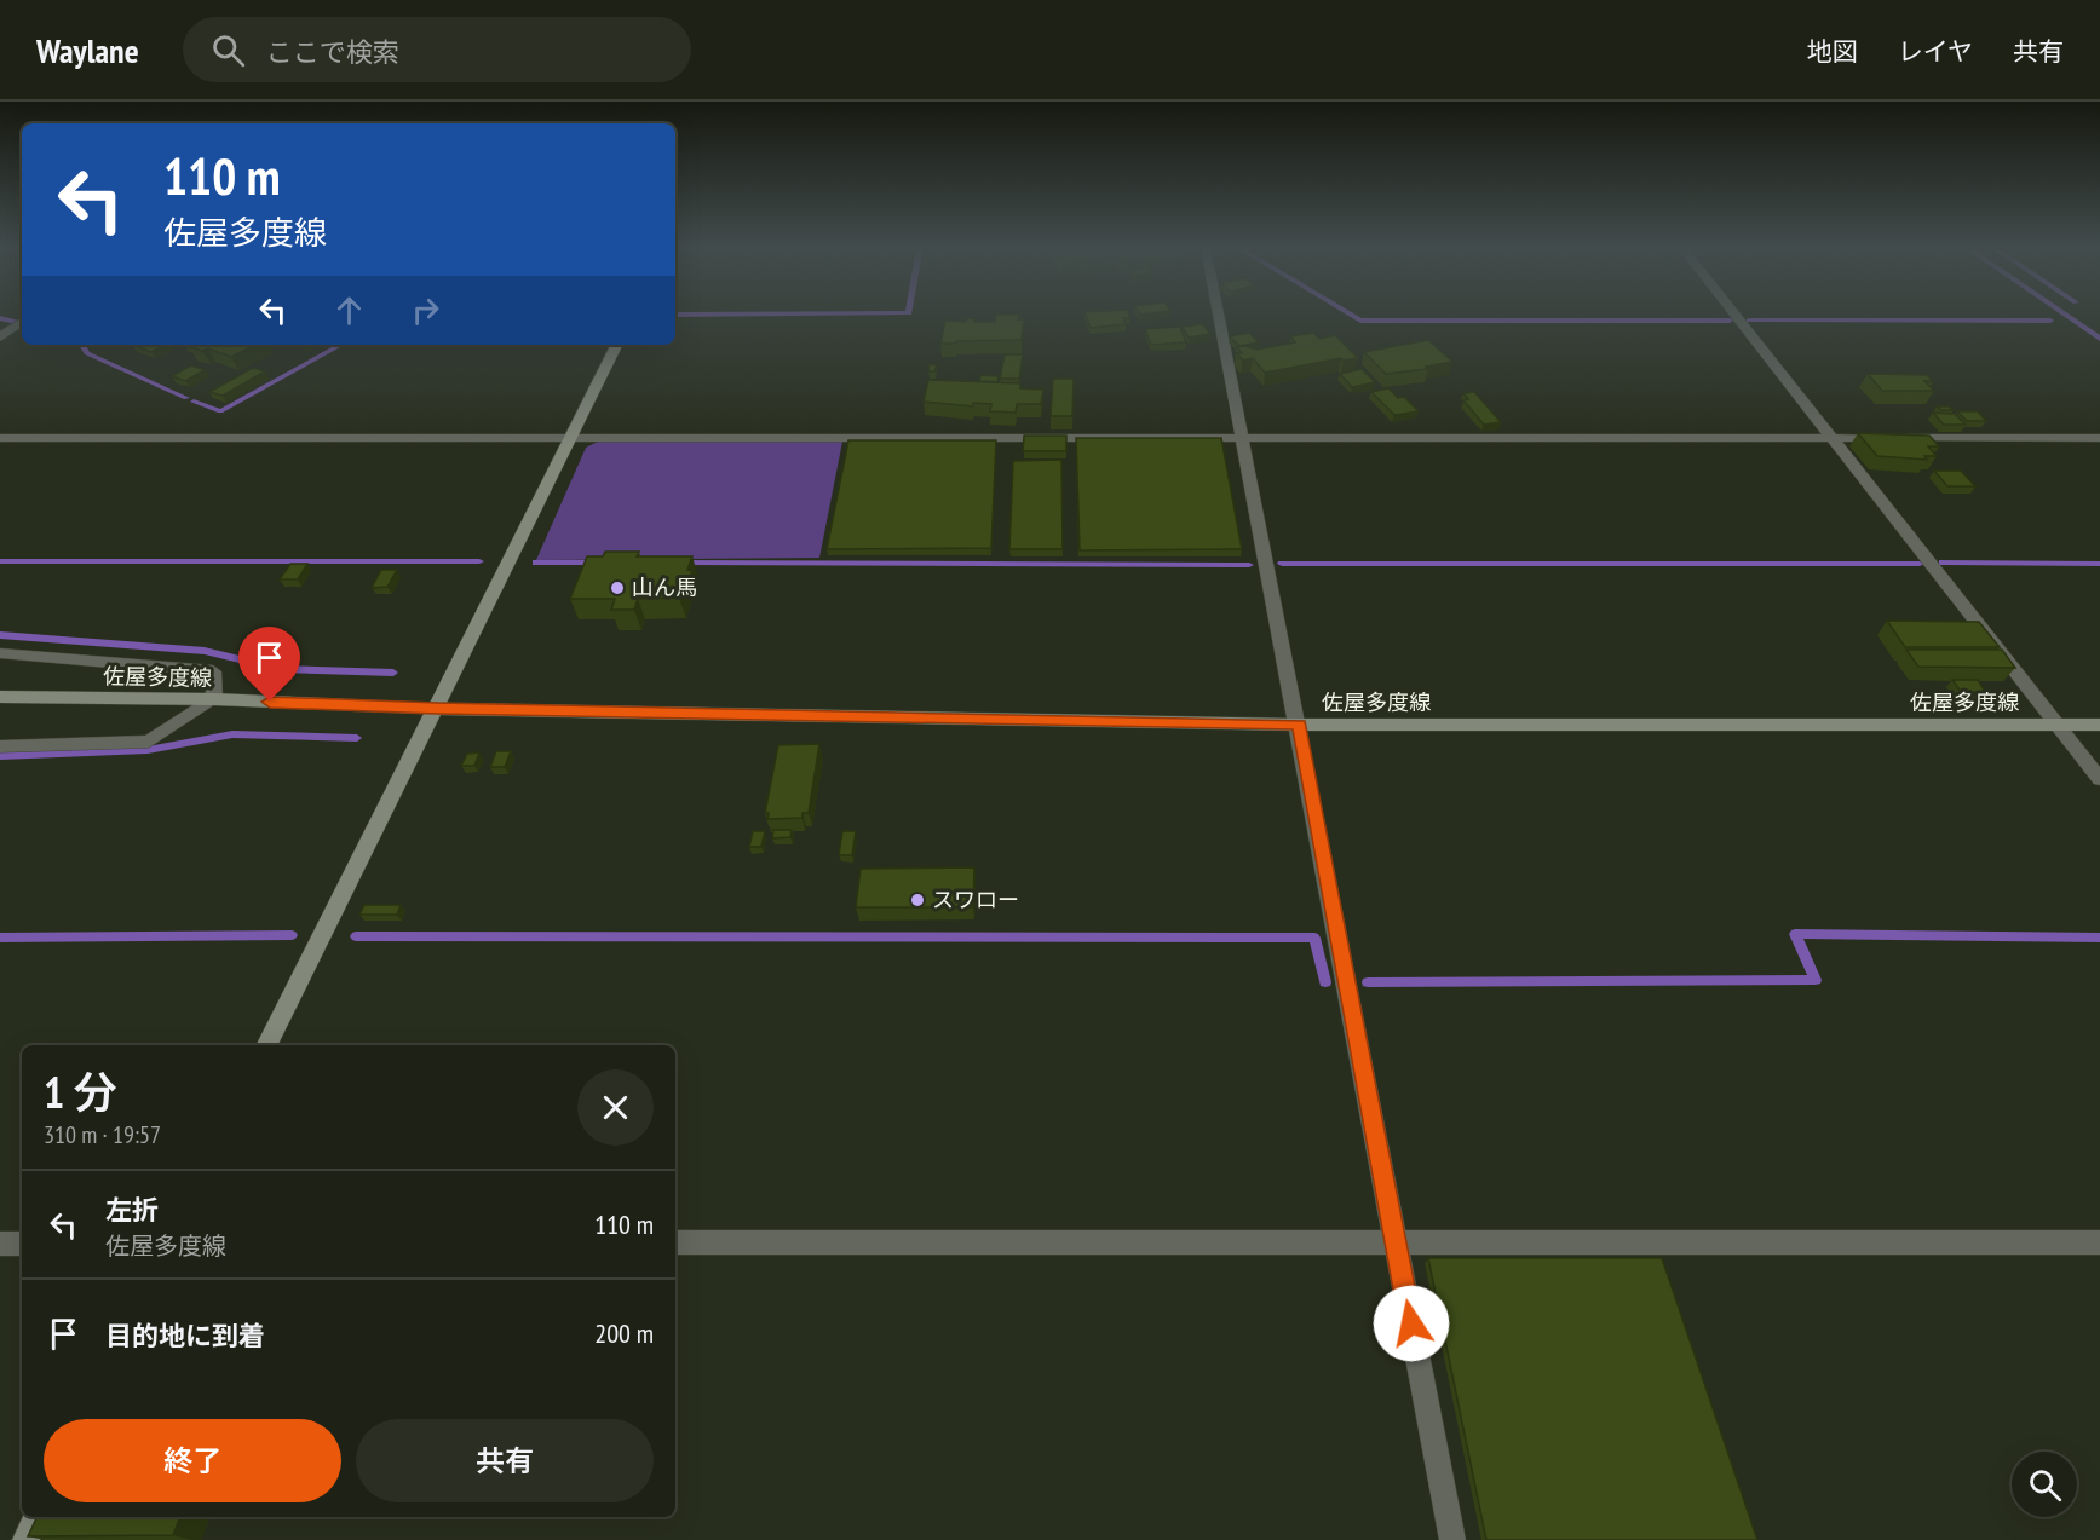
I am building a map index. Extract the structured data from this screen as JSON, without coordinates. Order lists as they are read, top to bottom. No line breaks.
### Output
{"streets":{"main road":["佐屋多度線"]},"places":["山ん馬","スワロー"],"page":{"header":"Waylane","search":"ここで検索","nav":["地図","レイヤ","共有"],"turn":["110 m","佐屋多度線"],"heading":["1 分","310 m · 19:57"],"list":[{"name":"左折","note":"佐屋多度線","value":"110 m"},{"name":"目的地に到着","value":"200 m"}],"buttons":["終了","共有"]}}
